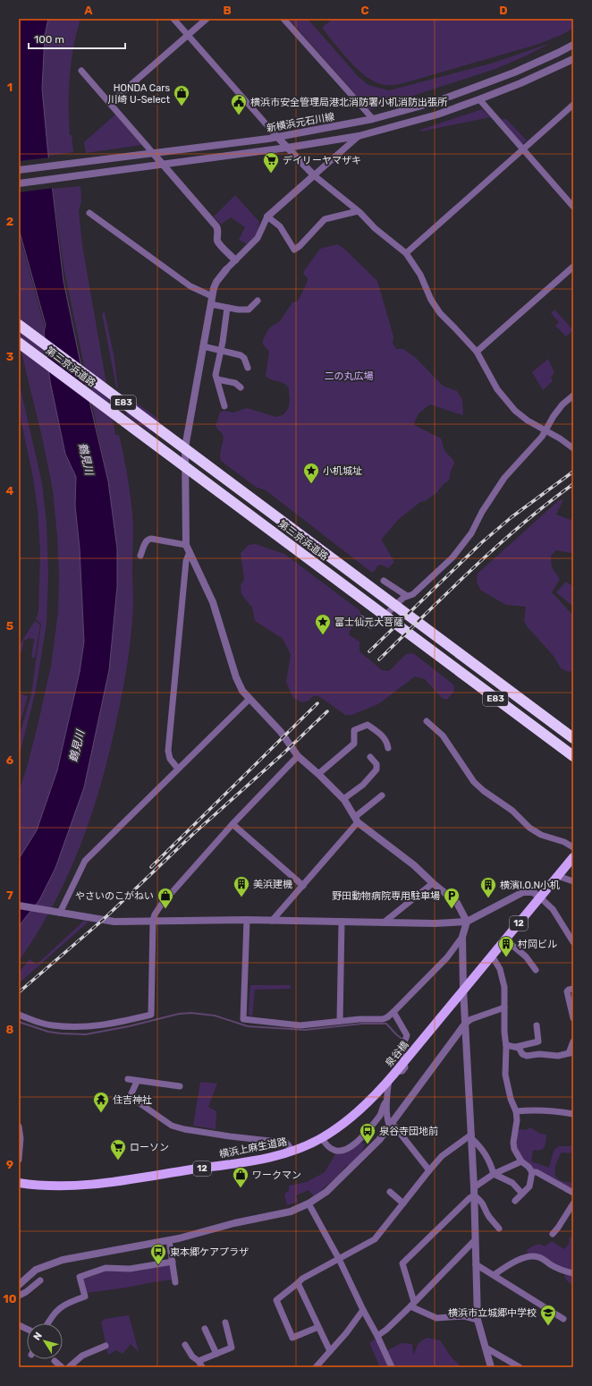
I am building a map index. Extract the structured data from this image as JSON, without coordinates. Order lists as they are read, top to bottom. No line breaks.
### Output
{"streets":{"highway":["第三京浜道路","E83"],"main road":["12","泉谷橋","横浜上麻生道路"],"street":["新横浜元石川線"]},"crossings":[["12","泉谷橋"],["泉谷橋","横浜上麻生道路"]],"water":["鶴見川"],"parks":["二の丸広場"],"places":{"shop":["HONDA Cars 川崎 U-Select","やさいのこがねい","ワークマン"],"public building":["横浜市安全管理局港北消防署小机消防出張所"],"supermarket":["デイリーヤマザキ","ローソン"],"place":["小机城址","富士仙元大菩薩"],"building":["美浜建機","横濱I.O.N小机","村岡ビル"],"parking":["野田動物病院専用駐車場"],"temple":["住吉神社"],"bus stop":["泉谷寺団地前","東本郷ケアプラザ"],"school or university":["横浜市立城郷中学校"]},"scale_bar":"100 m","north":"top left","grid":{"columns":["A","B","C","D"],"rows":["1","2","3","4","5","6","7","8","9","10"]}}
